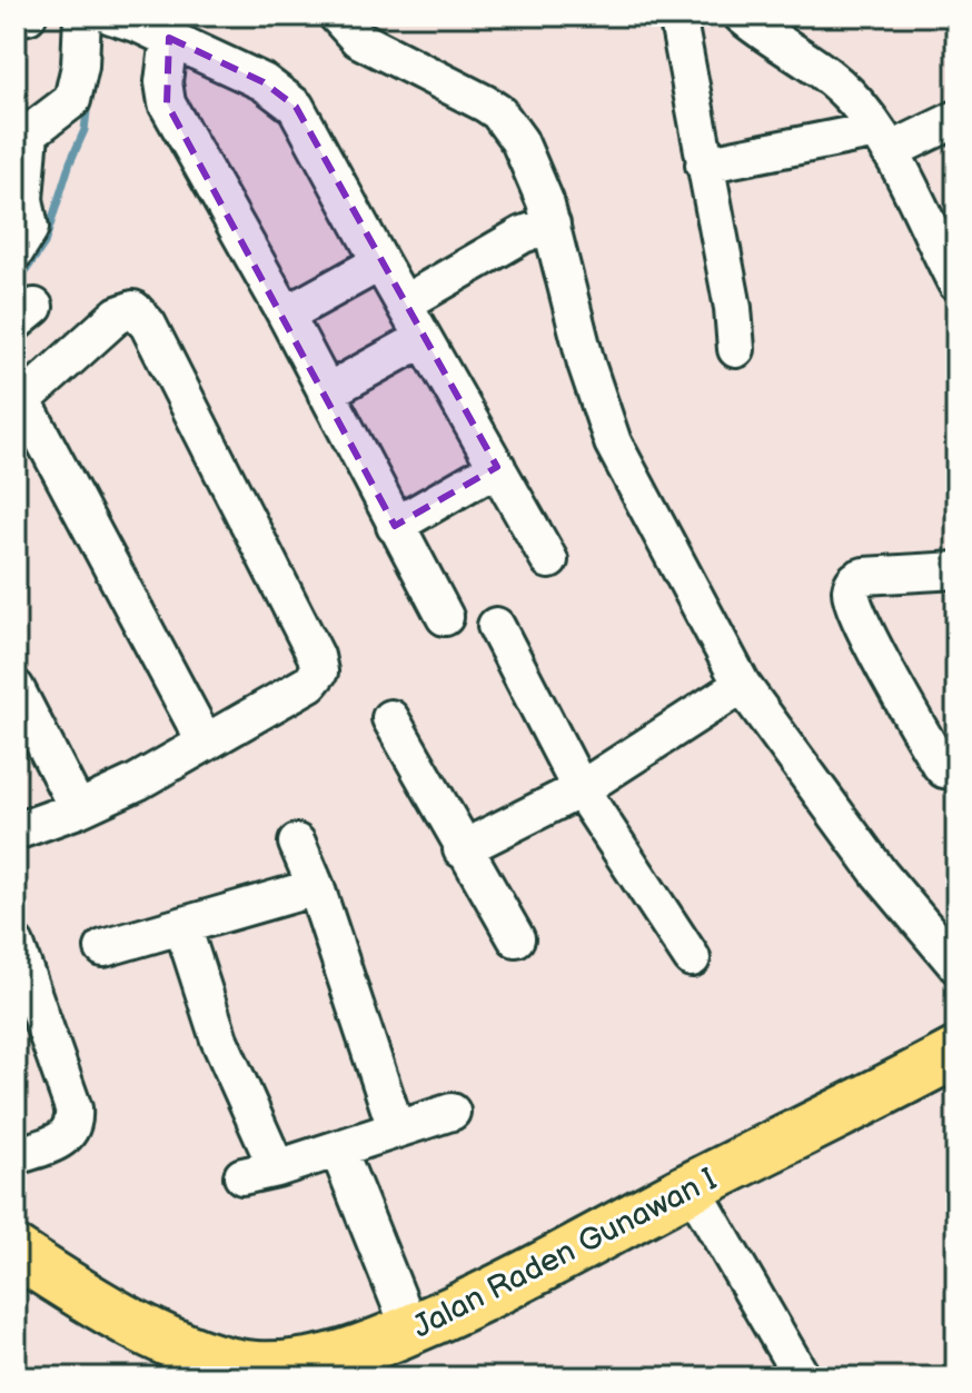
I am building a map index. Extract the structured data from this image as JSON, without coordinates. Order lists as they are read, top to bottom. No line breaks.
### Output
{"streets":{"highway":["Jalan Raden Gunawan I"]}}
